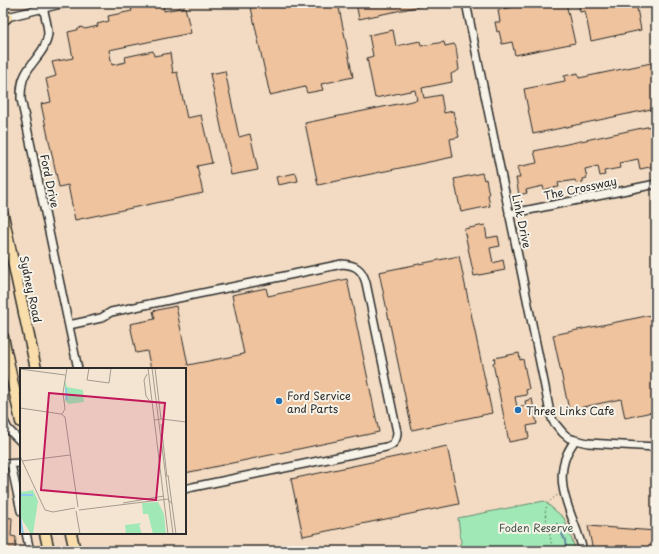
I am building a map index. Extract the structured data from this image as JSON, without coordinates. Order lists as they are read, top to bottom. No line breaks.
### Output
{"streets":{"highway":["Sydney Road"],"street":["Ford Drive","The Crossway","Link Drive"]},"crossings":[["The Crossway","Link Drive"]],"parks":["Foden Reserve"],"places":["Ford Service and Parts","Three Links Cafe"]}
